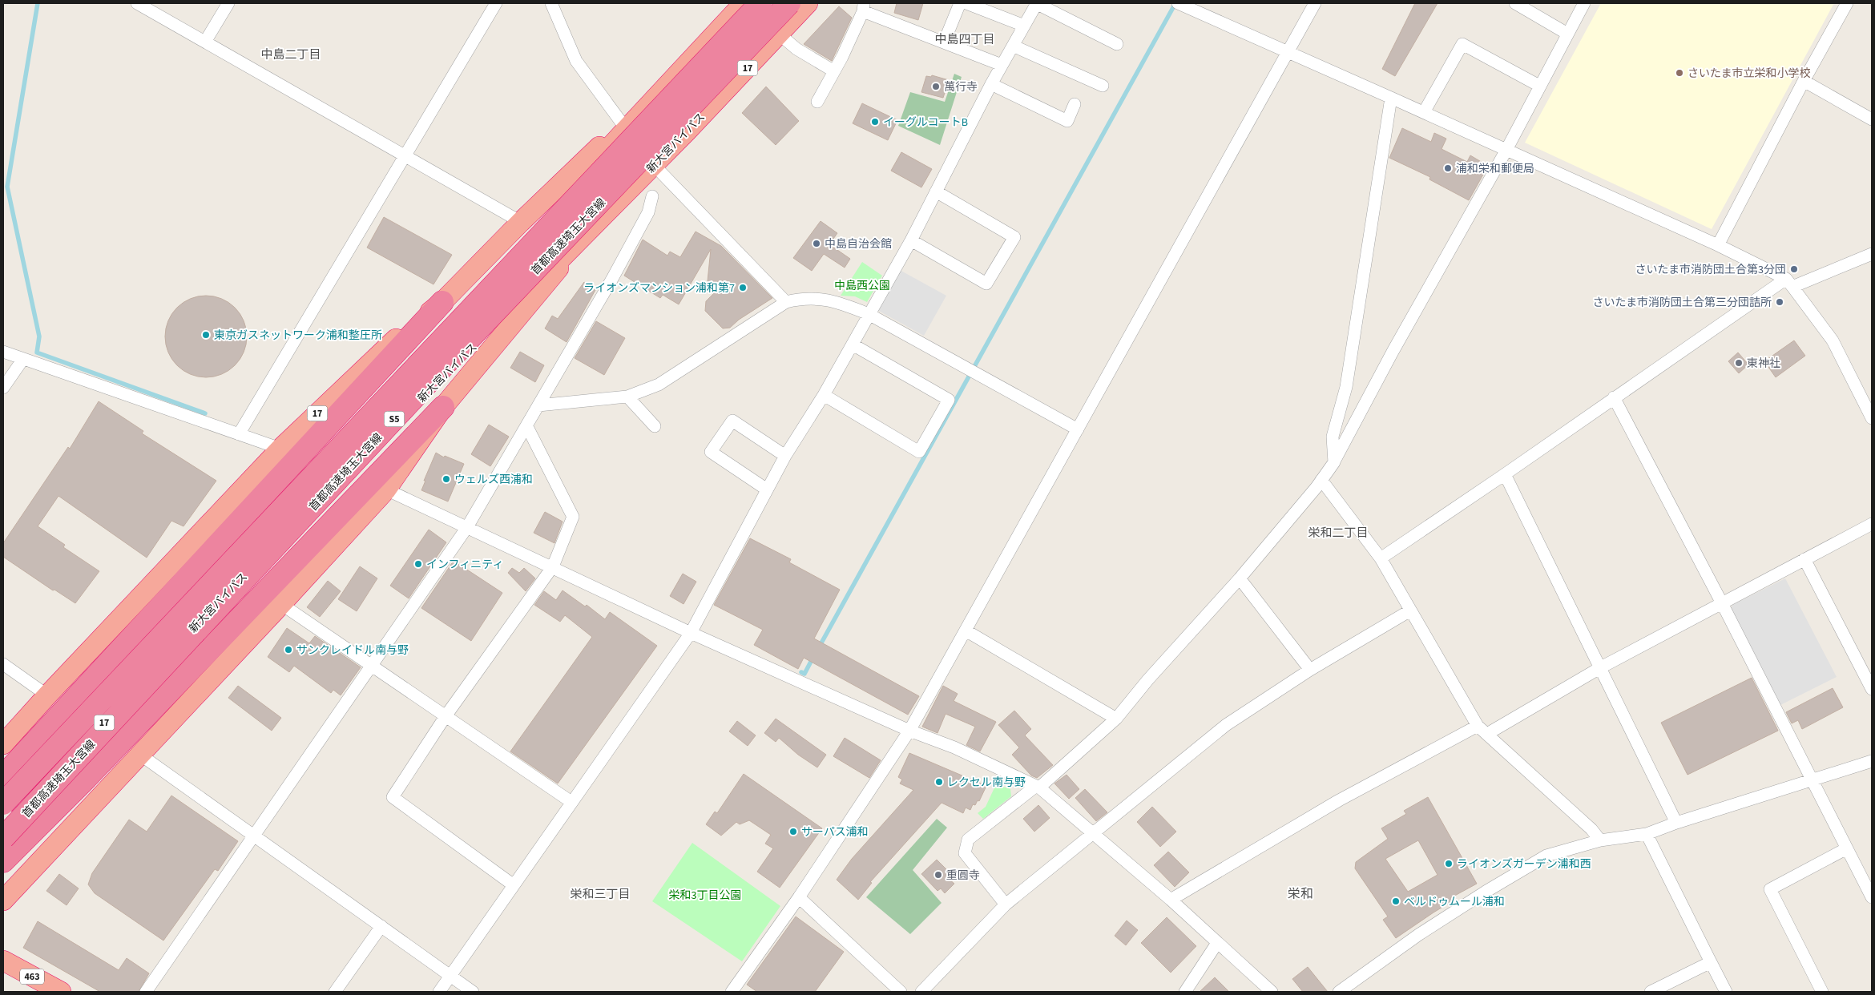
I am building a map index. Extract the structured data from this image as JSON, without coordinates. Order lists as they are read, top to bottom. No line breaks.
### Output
{"streets":{"highway":["17","新大宮バイパス","首都高速埼玉大宮線","S5","463"]},"crossings":[["17","新大宮バイパス"]],"districts":["中島四丁目","中島二丁目","栄和二丁目","栄和","栄和三丁目"],"parks":["中島西公園","栄和3丁目公園"],"places":["さいたま市立栄和小学校","萬行寺","イーグルコートB","浦和栄和郵便局","中島自治会館","さいたま市消防団土合第3分団","ライオンズマンション浦和第7","さいたま市消防団土合第三分団詰所","東京ガスネットワーク浦和整圧所","東神社","ウェルズ西浦和","インフィニティ","サンクレイドル南与野","レクセル南与野","サーパス浦和","ライオンズガーデン浦和西","重圓寺","ベルドゥムール浦和"]}
